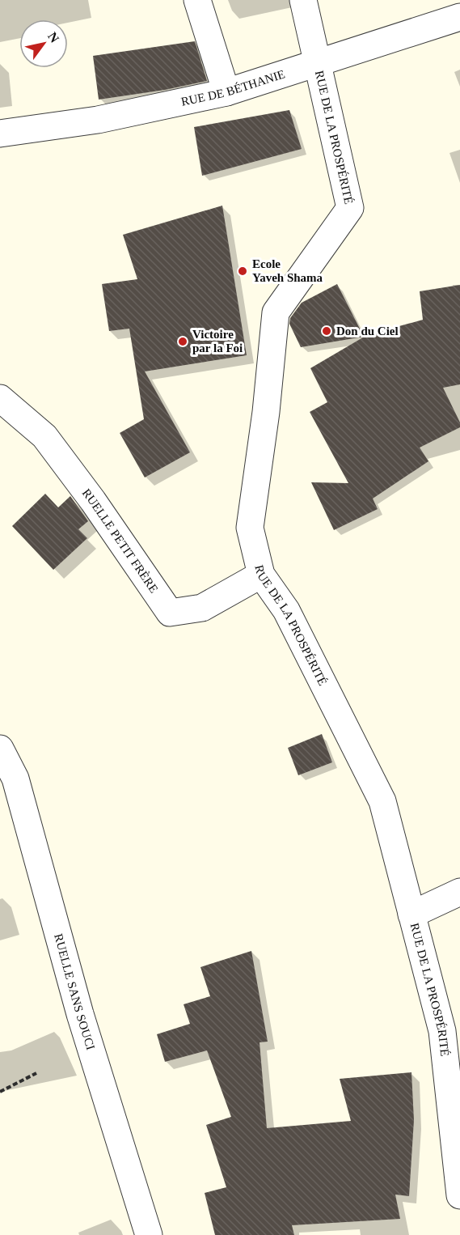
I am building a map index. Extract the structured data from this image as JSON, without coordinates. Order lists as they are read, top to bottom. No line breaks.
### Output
{"streets":{"street":["RUE DE BÉTHANIE","RUE DE LA PROSPÉRITÉ","RUELLE PETIT FRÈRE","RUELLE SANS SOUCI"]},"crossings":[["RUE DE BÉTHANIE","RUE DE LA PROSPÉRITÉ"],["RUE DE LA PROSPÉRITÉ","RUELLE PETIT FRÈRE"]],"places":["Ecole Yaveh Shama","Don du Ciel","Victoire par la Foi"],"north":"top right"}
